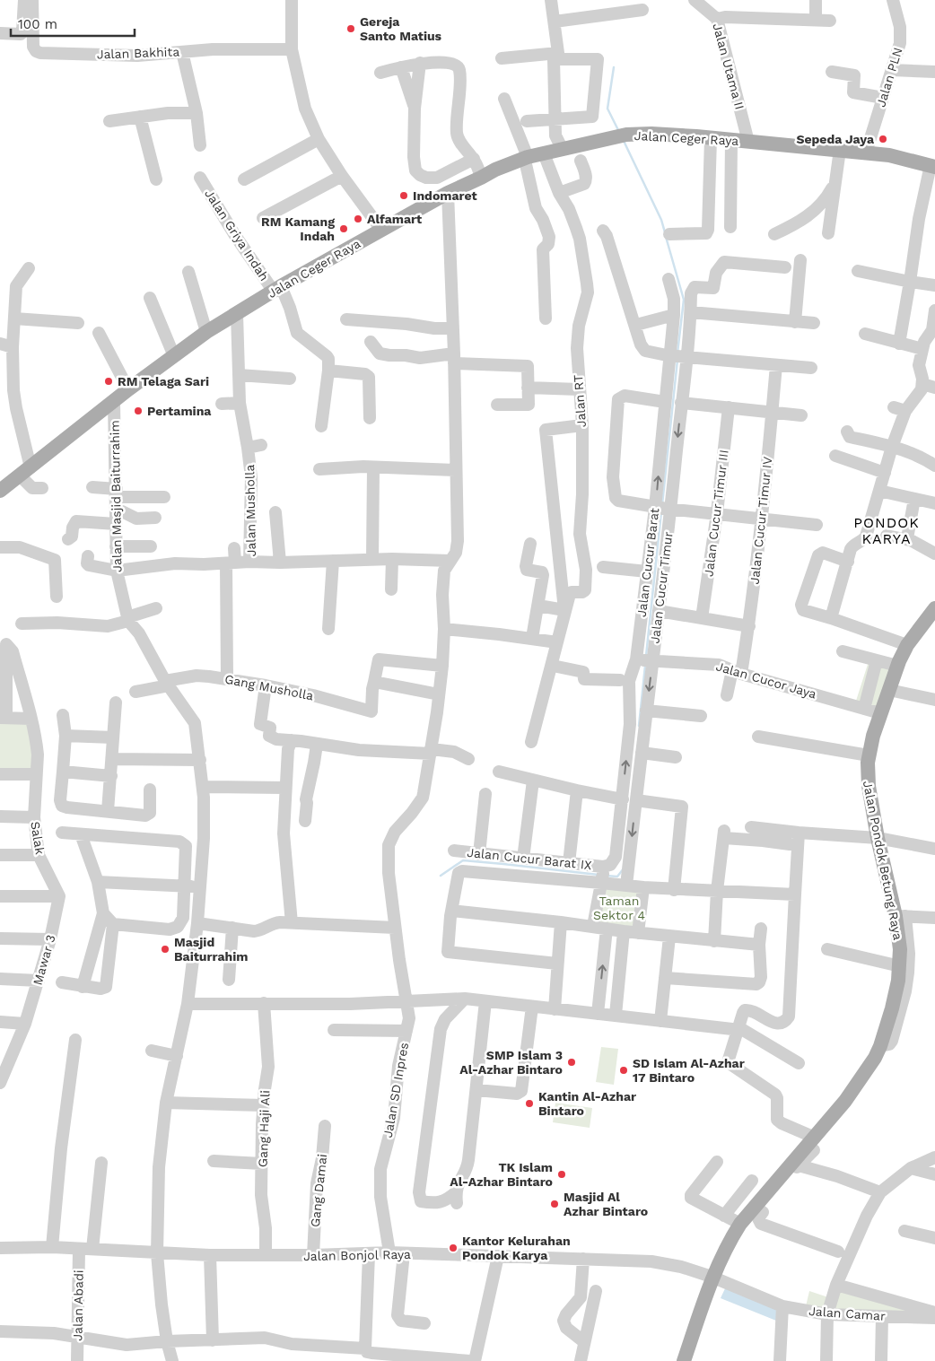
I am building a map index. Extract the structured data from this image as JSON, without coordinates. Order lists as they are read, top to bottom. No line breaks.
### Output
{"streets":{"main road":["Jalan Ceger Raya","Jalan Pondok Betung Raya"],"street":["Jalan Bakhita","Jalan Utama II","Jalan PLN","Jalan Griya Indah","Jalan RT","Jalan Masjid Baiturrahim","Jalan Musholla","Jalan Cucur Timur III","Jalan Cucur Timur IV","Jalan Cucur Barat","Jalan Cucur Timur","Jalan Cucor Jaya","Gang Musholla","Salak","Jalan Cucur Barat IX","Mawar 3","Jalan SD Inpres","Gang Haji Ali","Gang Damai","Jalan Bonjol Raya","Jalan Abadi","Jalan Camar"]},"crossings":[["Jalan Utama II","Jalan Ceger Raya"],["Jalan PLN","Jalan Ceger Raya"],["Jalan Ceger Raya","Jalan Griya Indah"],["Jalan Ceger Raya","Jalan RT"],["Jalan Ceger Raya","Jalan Masjid Baiturrahim"],["Jalan Ceger Raya","Jalan Musholla"],["Jalan Ceger Raya","Jalan SD Inpres"],["Jalan Masjid Baiturrahim","Gang Musholla"],["Jalan Masjid Baiturrahim","Jalan Bonjol Raya"],["Jalan Musholla","Jalan SD Inpres"],["Jalan Cucur Timur IV","Jalan Cucor Jaya"],["Jalan Cucur Barat","Jalan Cucur Timur"],["Jalan Cucur Barat","Jalan Cucor Jaya"],["Jalan Cucur Barat","Jalan Cucur Barat IX"],["Jalan Cucur Timur","Jalan Cucor Jaya"],["Jalan Cucor Jaya","Jalan Pondok Betung Raya"],["Salak","Mawar 3"],["Jalan Pondok Betung Raya","Jalan Bonjol Raya"],["Jalan Pondok Betung Raya","Jalan Camar"],["Jalan SD Inpres","Jalan Bonjol Raya"],["Gang Haji Ali","Jalan Bonjol Raya"],["Gang Damai","Jalan Bonjol Raya"],["Jalan Bonjol Raya","Jalan Abadi"],["Jalan Bonjol Raya","Jalan Camar"]],"one_way":["Jalan Cucur Barat"],"districts":["PONDOK KARYA"],"parks":["Taman Sektor 4"],"places":["Gereja Santo Matius","Sepeda Jaya","Indomaret","Alfamart","RM Kamang Indah","RM Telaga Sari","Pertamina","Masjid Baiturrahim","SMP Islam 3 Al-Azhar Bintaro","SD Islam Al-Azhar 17 Bintaro","Kantin Al-Azhar Bintaro","TK Islam Al-Azhar Bintaro","Masjid Al Azhar Bintaro","Kantor Kelurahan Pondok Karya"],"scale_bar":"100 m"}
